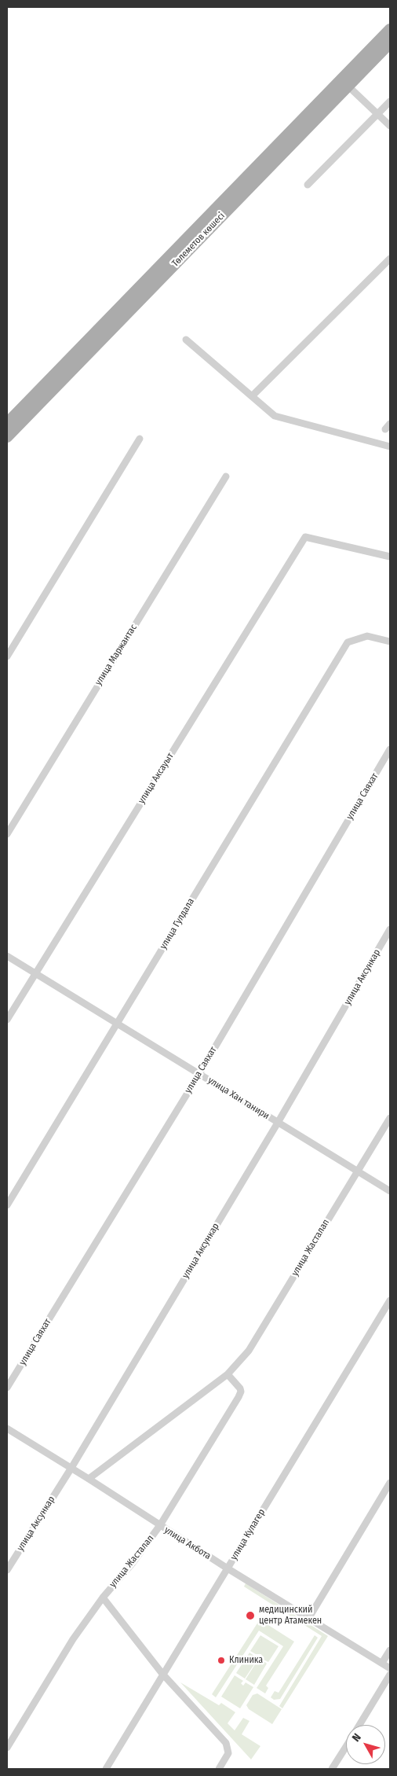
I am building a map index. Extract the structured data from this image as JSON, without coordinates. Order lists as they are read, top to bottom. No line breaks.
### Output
{"streets":{"main road":["Төлеметов көшесі"],"street":["улица Маржантас","улица Аксауыт","улица Саяхат","улица Гулдала","улица Аксункар","улица Хан танири","улица Жасталап","улица Кулагер","улица Акбота"]},"crossings":[["улица Аксауыт","улица Хан танири"],["улица Саяхат","улица Хан танири"],["улица Гулдала","улица Хан танири"],["улица Аксункар","улица Хан танири"],["улица Аксункар","улица Акбота"],["улица Хан танири","улица Жасталап"],["улица Жасталап","улица Акбота"],["улица Кулагер","улица Акбота"]],"places":["медицинский центр Атамекен","Клиника"],"north":"top left"}
